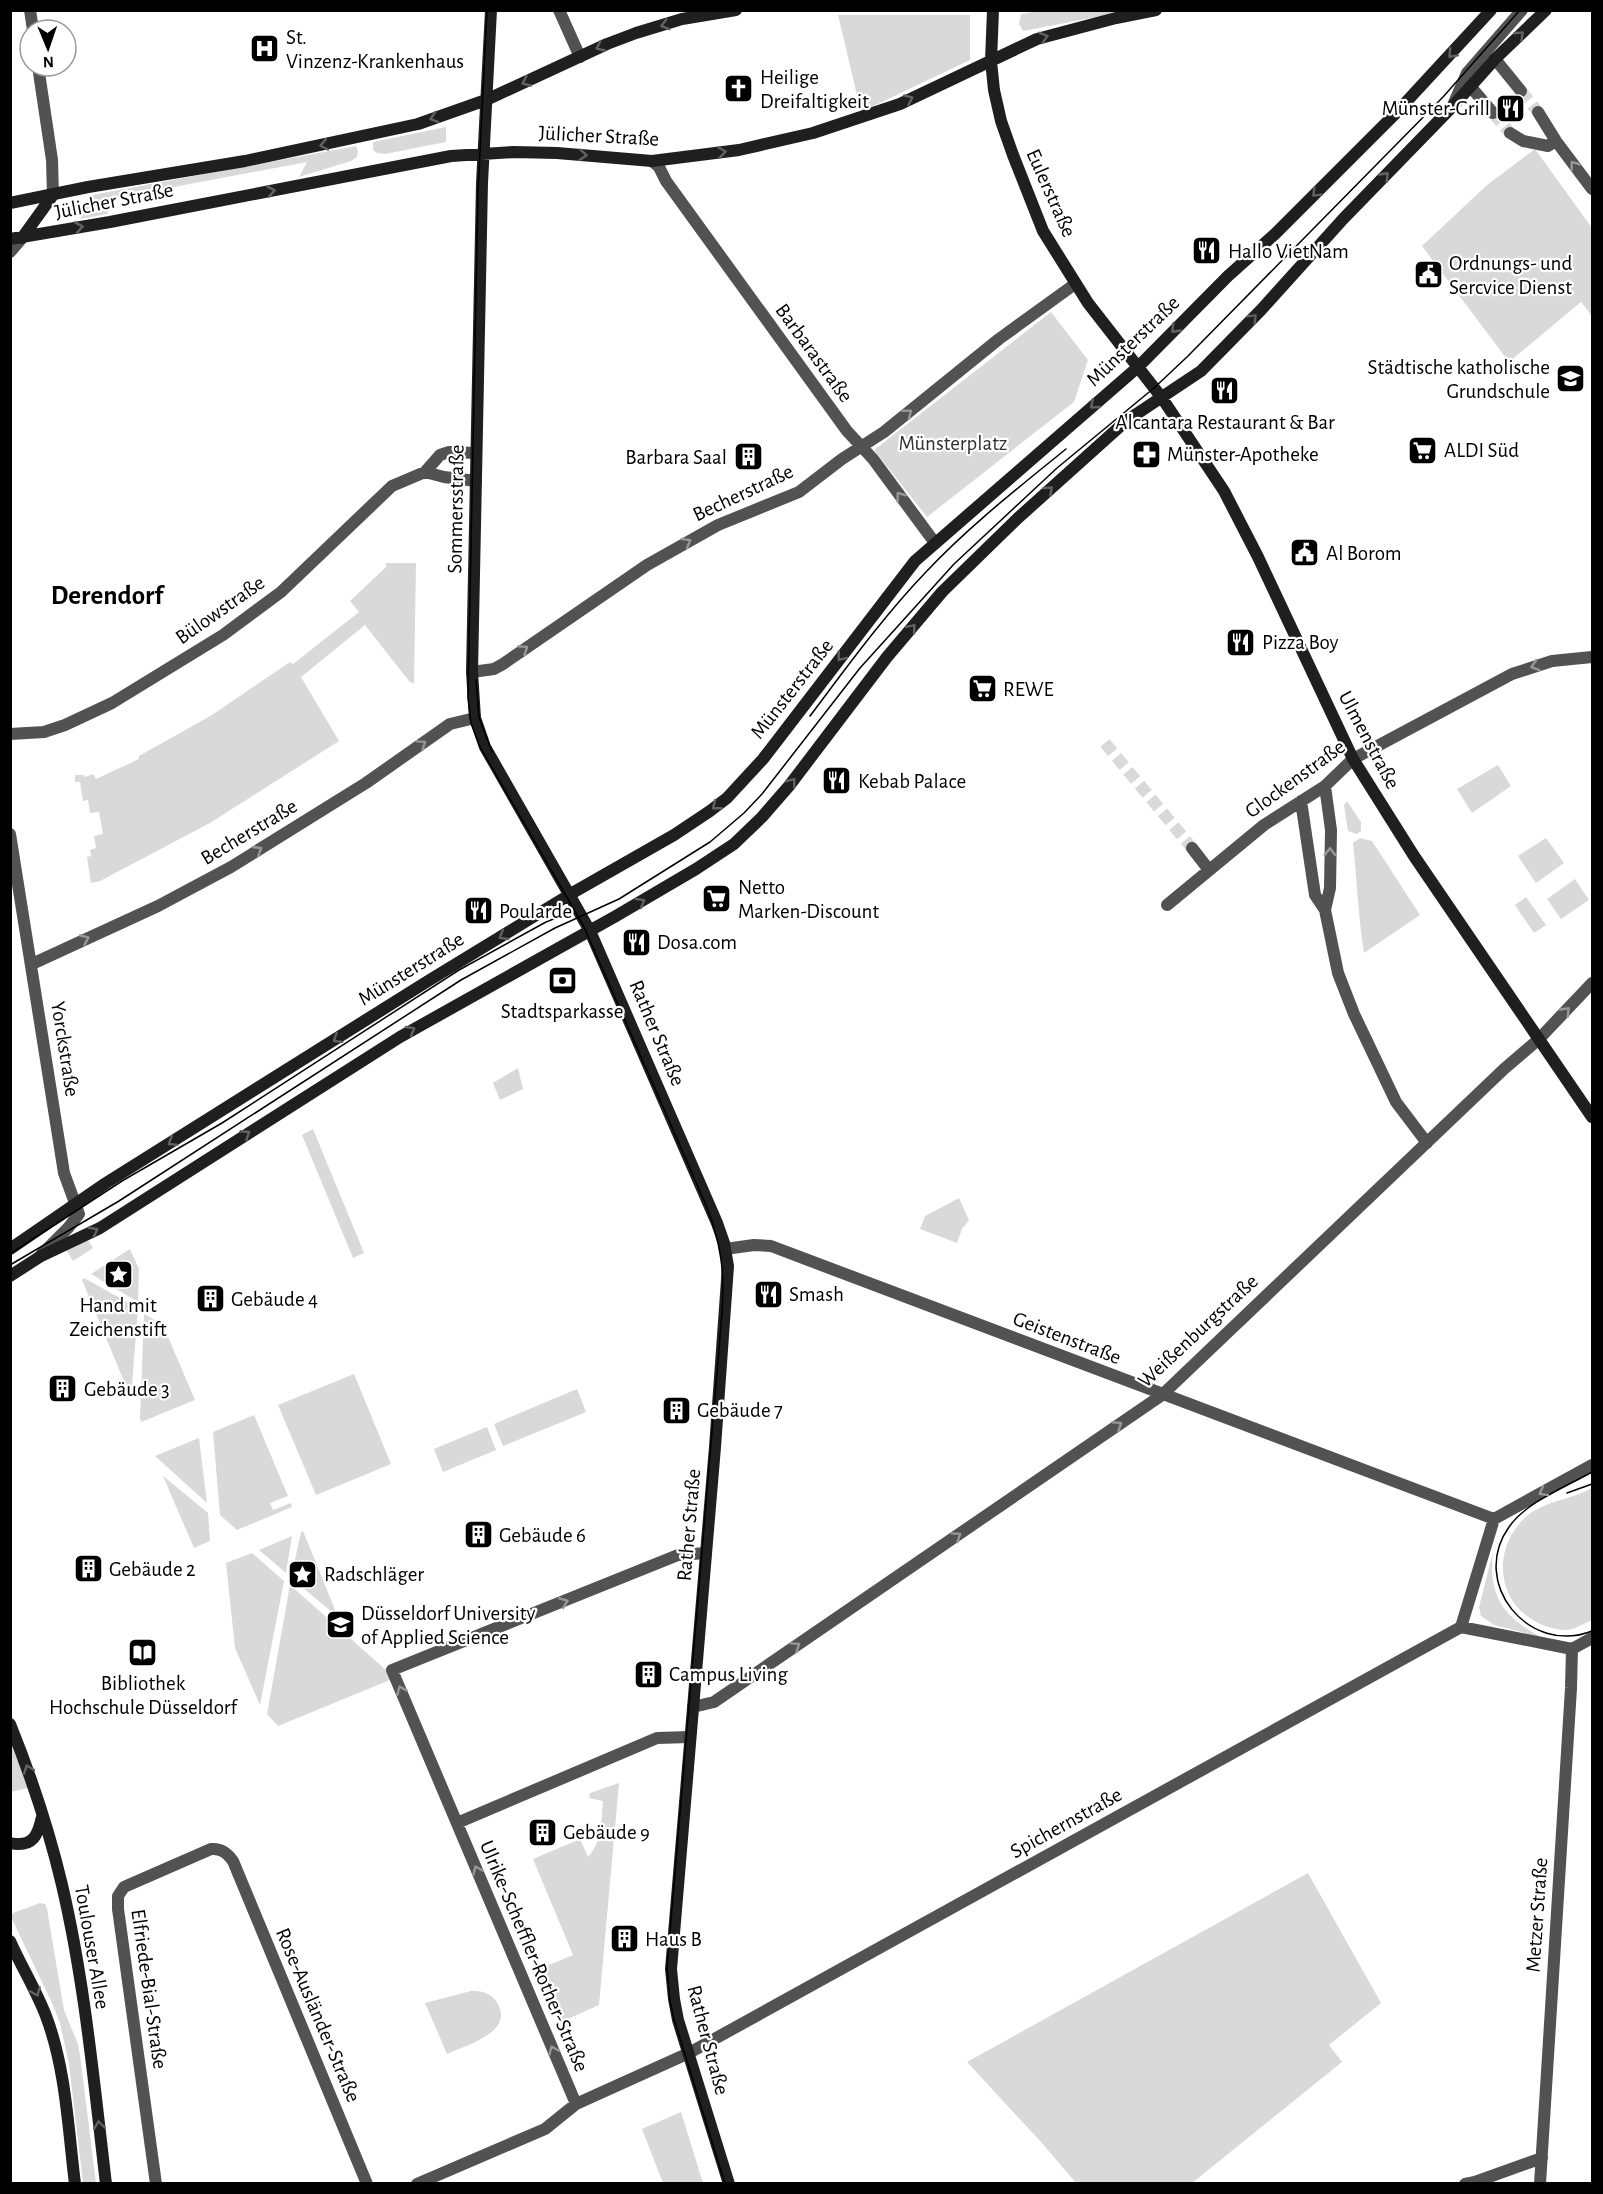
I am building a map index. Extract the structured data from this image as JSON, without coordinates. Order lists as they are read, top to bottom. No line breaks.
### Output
{"streets":{"main road":["Jülicher Straße","Eulerstraße","Münsterstraße","Sommersstraße","Ulmenstraße","Rather Straße","Toulouser Allee"],"street":["Barbarastraße","Becherstraße","Bülowstraße","Glockenstraße","Yorckstraße","Weißenburgstraße","Geistenstraße","Spichernstraße","Metzer Straße","Ulrike-Scheffler-Rother-Straße","Elfriede-Bial-Straße","Rose-Ausländer-Straße"]},"crossings":[["Jülicher Straße","Eulerstraße"],["Jülicher Straße","Barbarastraße"],["Jülicher Straße","Sommersstraße"],["Eulerstraße","Münsterstraße"],["Eulerstraße","Becherstraße"],["Eulerstraße","Ulmenstraße"],["Münsterstraße","Barbarastraße"],["Münsterstraße","Sommersstraße"],["Münsterstraße","Ulmenstraße"],["Münsterstraße","Rather Straße"],["Münsterstraße","Yorckstraße"],["Barbarastraße","Becherstraße"],["Becherstraße","Sommersstraße"],["Becherstraße","Yorckstraße"],["Sommersstraße","Bülowstraße"],["Sommersstraße","Rather Straße"],["Ulmenstraße","Glockenstraße"],["Ulmenstraße","Weißenburgstraße"],["Rather Straße","Weißenburgstraße"],["Rather Straße","Geistenstraße"],["Rather Straße","Spichernstraße"],["Rather Straße","Ulrike-Scheffler-Rother-Straße"],["Weißenburgstraße","Geistenstraße"],["Elfriede-Bial-Straße","Rose-Ausländer-Straße"]],"one_way":["Becherstraße","Glockenstraße","Weißenburgstraße"],"districts":["Derendorf"],"parks":["Münsterplatz"],"places":{"hospital":["St. Vinzenz-Krankenhaus"],"church":["Heilige Dreifaltigkeit"],"restaurant":["Münster-Grill","Hallo VietNam","Alcantara Restaurant & Bar","Pizza Boy","Kebab Palace","Poularde","Dosa.com","Smash"],"public building":["Ordnungs- und Sercvice Dienst","Al Borom"],"school or university":["Städtische katholische Grundschule","Düsseldorf University of Applied Science"],"supermarket":["ALDI Süd","REWE","Netto Marken-Discount"],"pharmacy":["Münster-Apotheke"],"building":["Barbara Saal","Gebäude 4","Gebäude 3","Gebäude 7","Gebäude 6","Gebäude 2","Campus Living","Gebäude 9","Haus B"],"bank":["Stadtsparkasse"],"place":["Hand mit Zeichenstift","Radschläger"],"library":["Bibliothek Hochschule Düsseldorf"]},"north":"bottom"}
